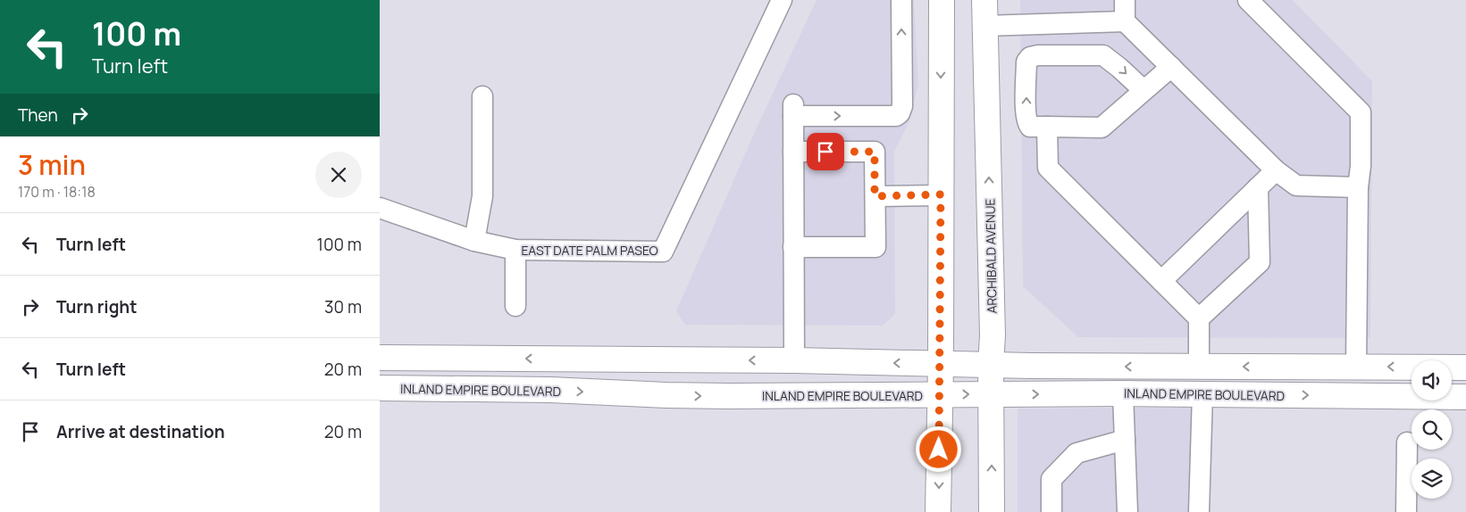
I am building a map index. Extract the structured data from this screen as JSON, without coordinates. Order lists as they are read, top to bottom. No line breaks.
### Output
{"streets":{"main road":["ARCHIBALD AVENUE","INLAND EMPIRE BOULEVARD"],"lane":["EAST DATE PALM PASEO"]},"crossings":[["ARCHIBALD AVENUE","INLAND EMPIRE BOULEVARD"]],"page":{"turn":["100 m","Turn left"],"then":"Then","heading":["3 min","170 m · 18:18"],"list":[{"name":"Turn left","value":"100 m"},{"name":"Turn right","value":"30 m"},{"name":"Turn left","value":"20 m"},{"name":"Arrive at destination","value":"20 m"}]}}
